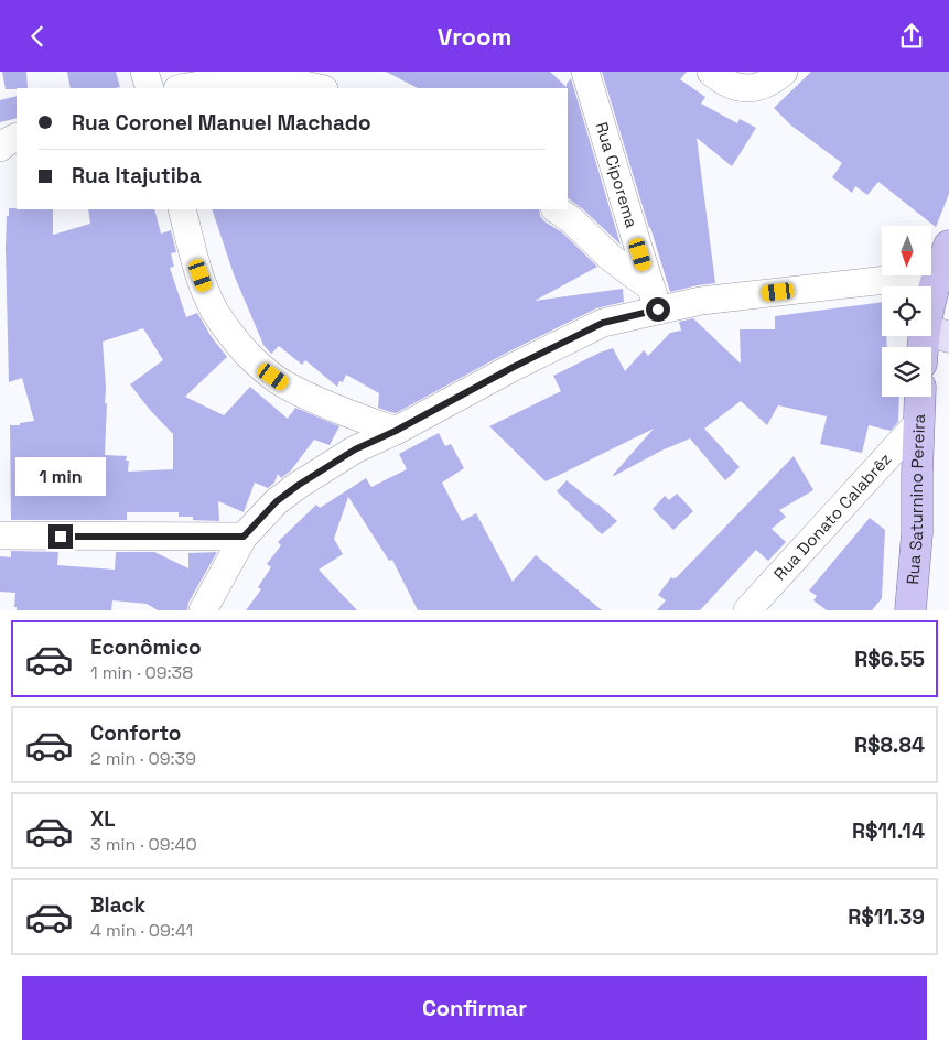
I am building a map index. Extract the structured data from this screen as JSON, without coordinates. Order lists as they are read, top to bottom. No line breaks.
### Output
{"streets":{"main road":["Rua Saturnino Pereira"],"street":["Rua Ciporema","Rua Donato Calabrêz"]},"crossings":[["Rua Saturnino Pereira","Rua Donato Calabrêz"]],"north":"bottom","page":{"header":"Vroom","banner":["Rua Coronel Manuel Machado","Rua Itajutiba"],"bubble":"1 min","list":[{"name":"Econômico","note":"1 min · 09:38","value":"R$6.55"},{"name":"Conforto","note":"2 min · 09:39","value":"R$8.84"},{"name":"XL","note":"3 min · 09:40","value":"R$11.14"},{"name":"Black","note":"4 min · 09:41","value":"R$11.39"}],"buttons":"Confirmar"}}
